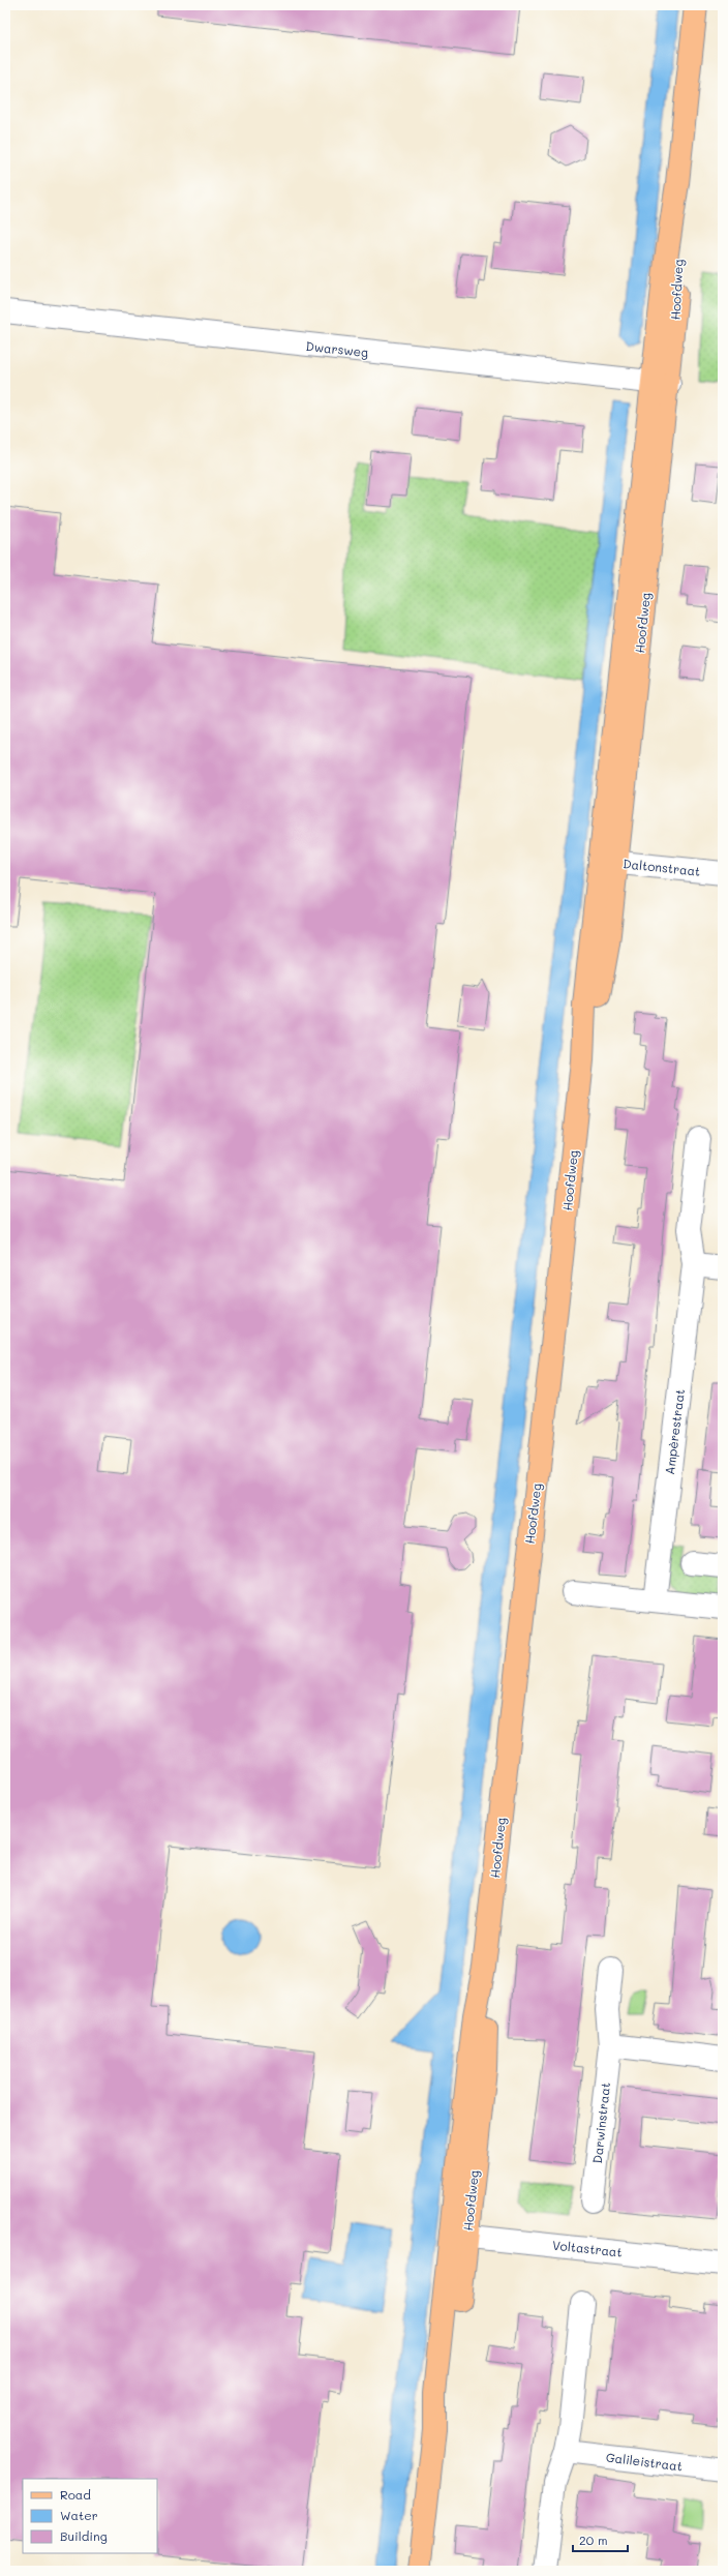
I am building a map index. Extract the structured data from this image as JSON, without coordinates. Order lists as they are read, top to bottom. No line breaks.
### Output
{"streets":{"main road":["Hoofdweg"],"street":["Dwarsweg","Daltonstraat","Ampèrestraat","Darwinstraat","Voltastraat","Galileistraat"]},"crossings":[["Hoofdweg","Dwarsweg"],["Hoofdweg","Daltonstraat"],["Hoofdweg","Voltastraat"]],"legend":["Road","Water","Building"],"scale_bar":"20 m"}
